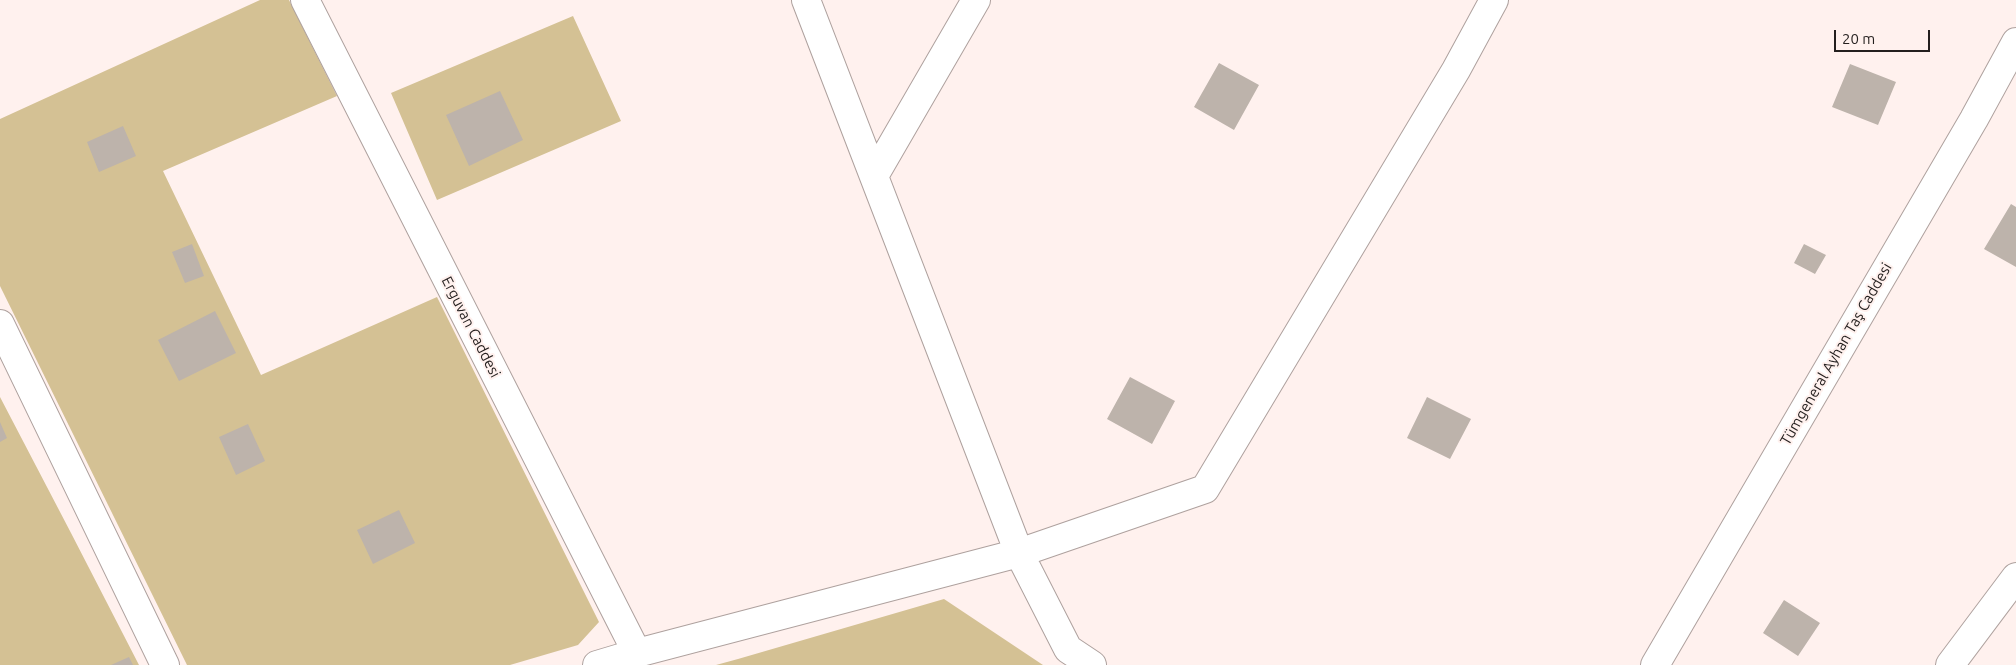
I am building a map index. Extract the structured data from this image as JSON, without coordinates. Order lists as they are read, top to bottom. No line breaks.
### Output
{"streets":{"street":["Erguvan Caddesi","Tümgeneral Ayhan Taş Caddesi"]},"scale_bar":"20 m"}
